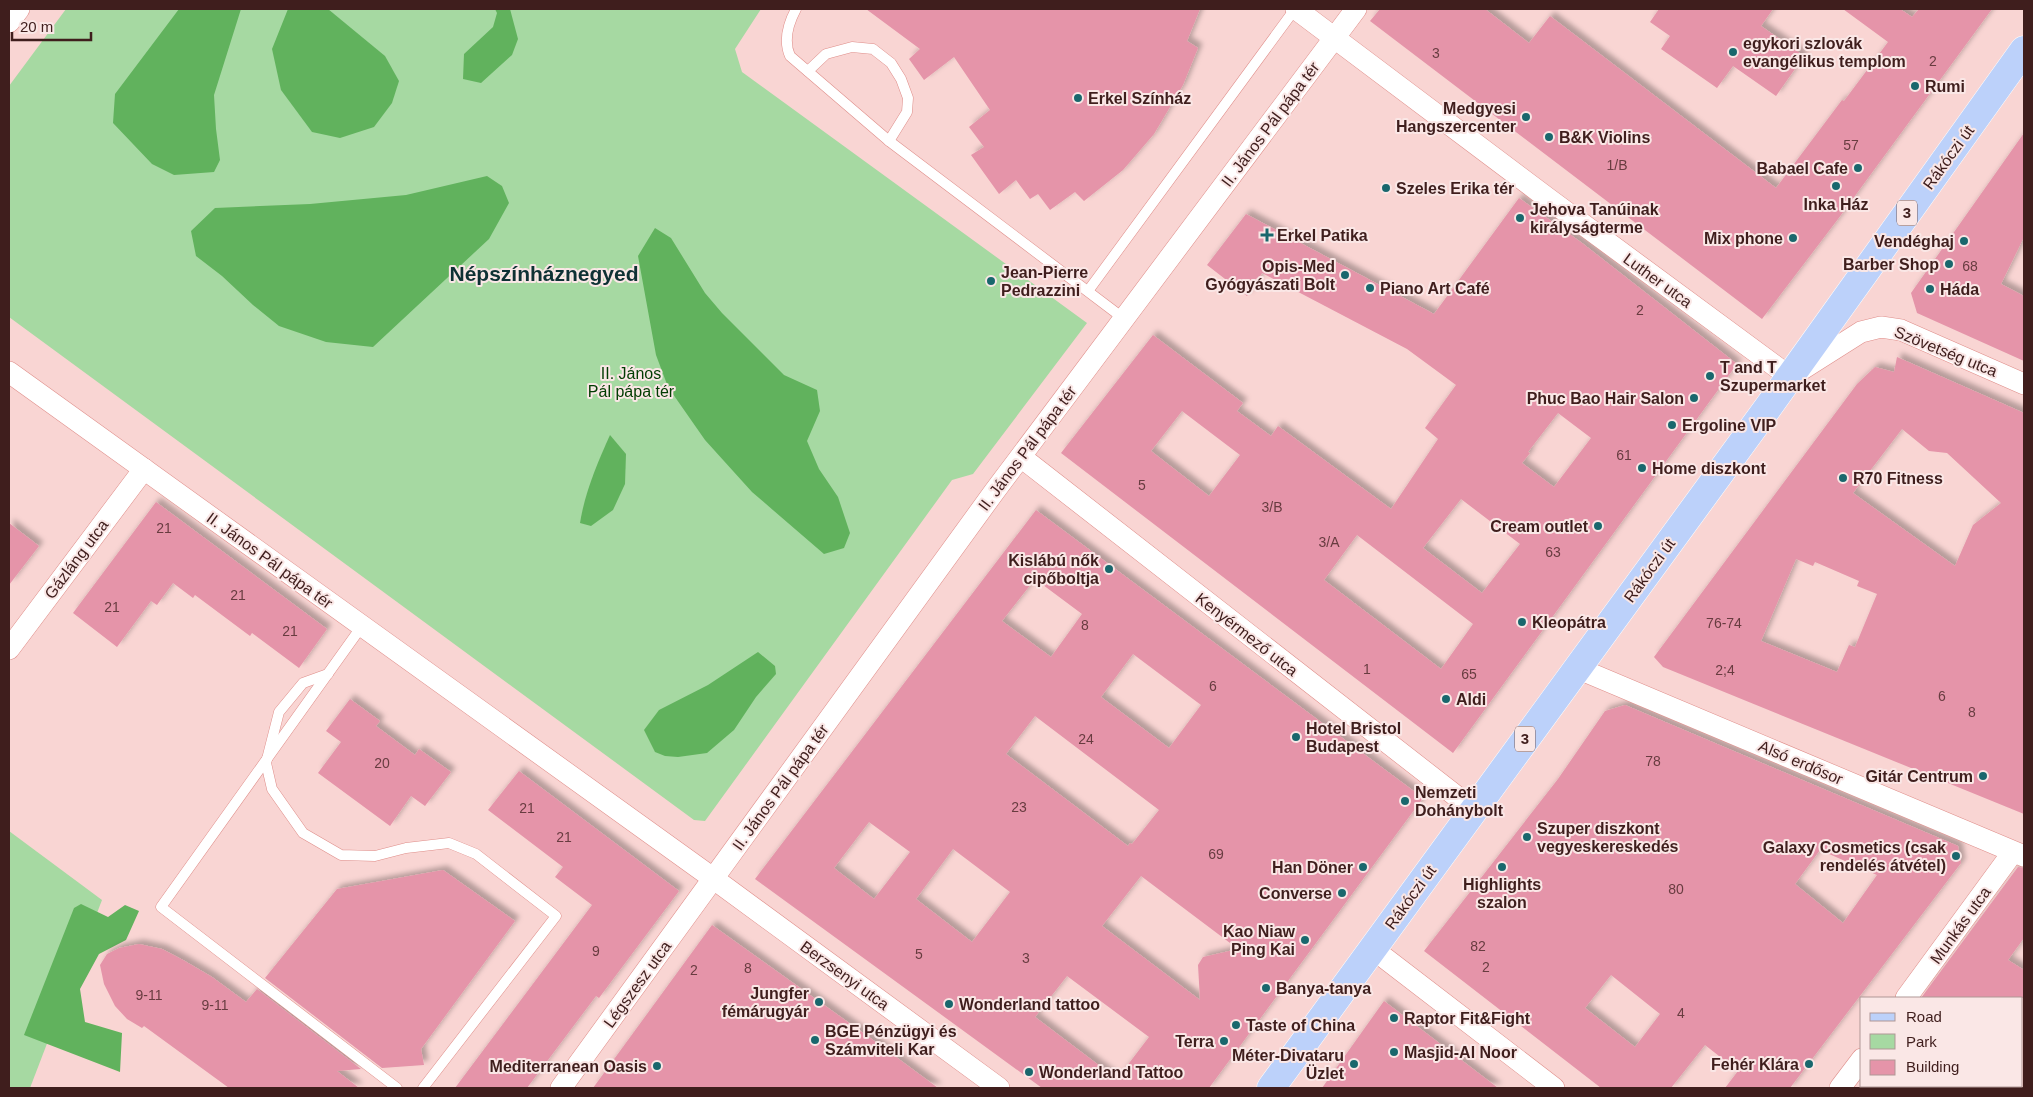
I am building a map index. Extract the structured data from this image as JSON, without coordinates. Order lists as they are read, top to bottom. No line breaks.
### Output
{"streets":{"main road":["Rákóczi út","3"],"street":["II. János Pál pápa tér","Luther utca","Szövetség utca","Gázláng utca","Kenyérmező utca","Alsó erdősor","Munkás utca","Berzsenyi utca","Légszesz utca"]},"crossings":[["II. János Pál pápa tér","Luther utca"],["II. János Pál pápa tér","Gázláng utca"],["II. János Pál pápa tér","Kenyérmező utca"],["II. János Pál pápa tér","Berzsenyi utca"],["II. János Pál pápa tér","Légszesz utca"],["Rákóczi út","Luther utca"],["Rákóczi út","Szövetség utca"],["Rákóczi út","Kenyérmező utca"],["Rákóczi út","Alsó erdősor"],["Luther utca","Szövetség utca"],["Alsó erdősor","Munkás utca"],["Berzsenyi utca","Légszesz utca"]],"districts":["Népszínháznegyed"],"parks":["II. János Pál pápa tér"],"places":{"other":["egykori szlovák evangélikus templom","Rumi","Erkel Színház","Medgyesi Hangszercenter","B&K Violins","Babael Cafe","Inka Ház","Szeles Erika tér","Jehova Tanúinak királyságterme","Mix phone","Vendéghaj","Barber Shop","Opis-Med Gyógyászati Bolt","Jean-Pierre Pedrazzini","Piano Art Café","Háda","T and T Szupermarket","Phuc Bao Hair Salon","Ergoline VIP","Home diszkont","R70 Fitness","Cream outlet","Kislábú nők cipőboltja","Kleopátra","Aldi","Hotel Bristol Budapest","Gitár Centrum","Nemzeti Dohánybolt","Szuper diszkont vegyeskereskedés","Galaxy Cosmetics (csak rendelés átvétel)","Han Döner","Highlights szalon","Converse","Kao Niaw Ping Kai","Banya-tanya","Jungfer fémárugyár","Wonderland tattoo","Raptor Fit&Fight","Taste of China","BGE Pénzügyi és Számviteli Kar","Terra","Masjid-Al Noor","Méter-Divataru Üzlet","Fehér Klára","Mediterranean Oasis","Wonderland Tattoo"],"health":["Erkel Patika"]},"house_numbers":["3","2","57","1/B","68","2","61","5","3/B","21","3/A","63","21","21","76-74","8","21","1","2;4","65","6","6","8","24","78","20","23","21","21","69","80","82","9","5","3","2","8","2","9-11","9-11","4"],"legend":["Road","Park","Building"],"scale_bar":"20 m"}
